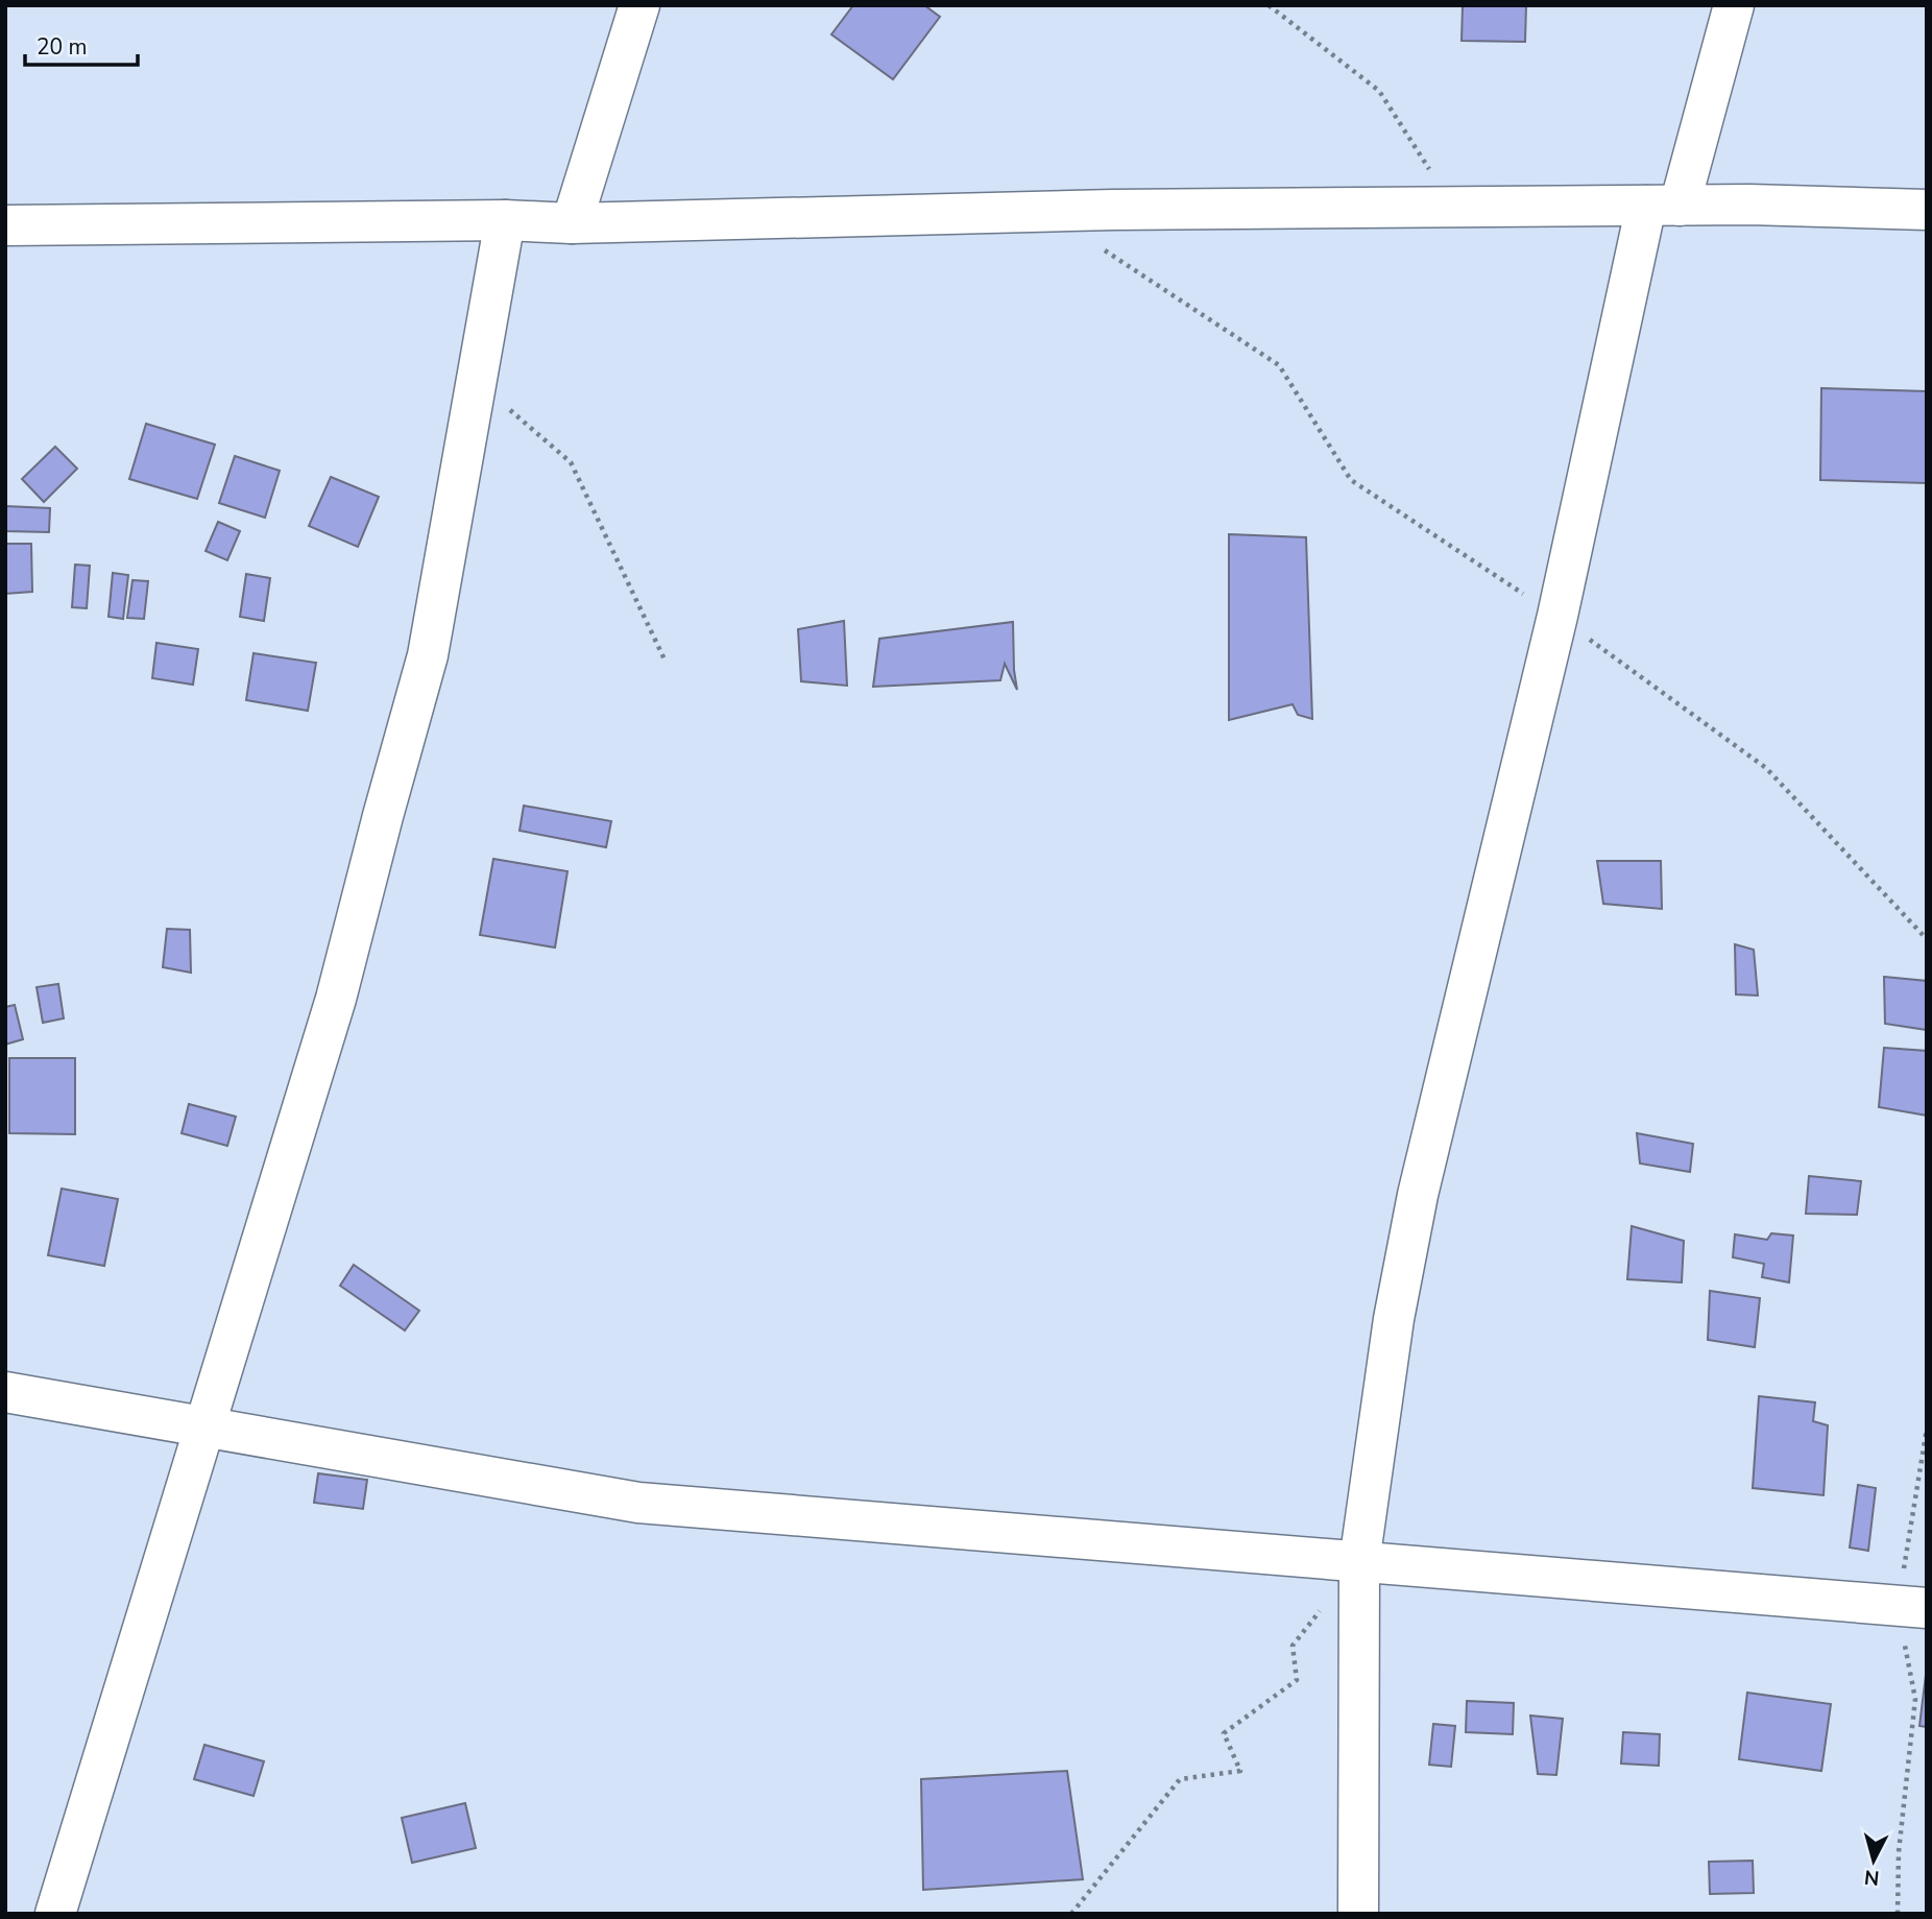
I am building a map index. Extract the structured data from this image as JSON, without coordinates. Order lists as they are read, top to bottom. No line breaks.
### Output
{"scale_bar":"20 m","north":"bottom"}
